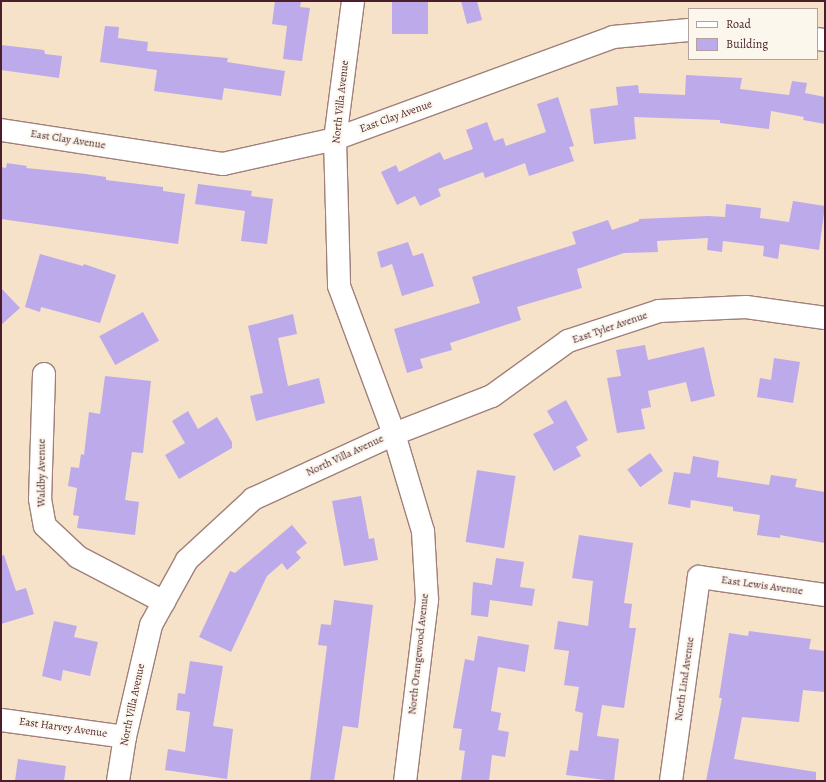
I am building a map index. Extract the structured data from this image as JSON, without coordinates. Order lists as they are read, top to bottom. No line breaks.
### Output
{"streets":{"street":["North Villa Avenue","East Clay Avenue","East Tyler Avenue","Waldby Avenue","East Lewis Avenue","North Orangewood Avenue","North Lind Avenue","East Harvey Avenue"]},"crossings":[["North Villa Avenue","East Clay Avenue"],["North Villa Avenue","East Tyler Avenue"],["North Villa Avenue","Waldby Avenue"],["North Villa Avenue","North Orangewood Avenue"],["North Villa Avenue","East Harvey Avenue"],["East Tyler Avenue","North Orangewood Avenue"],["East Lewis Avenue","North Lind Avenue"]],"legend":["Road","Building"]}
